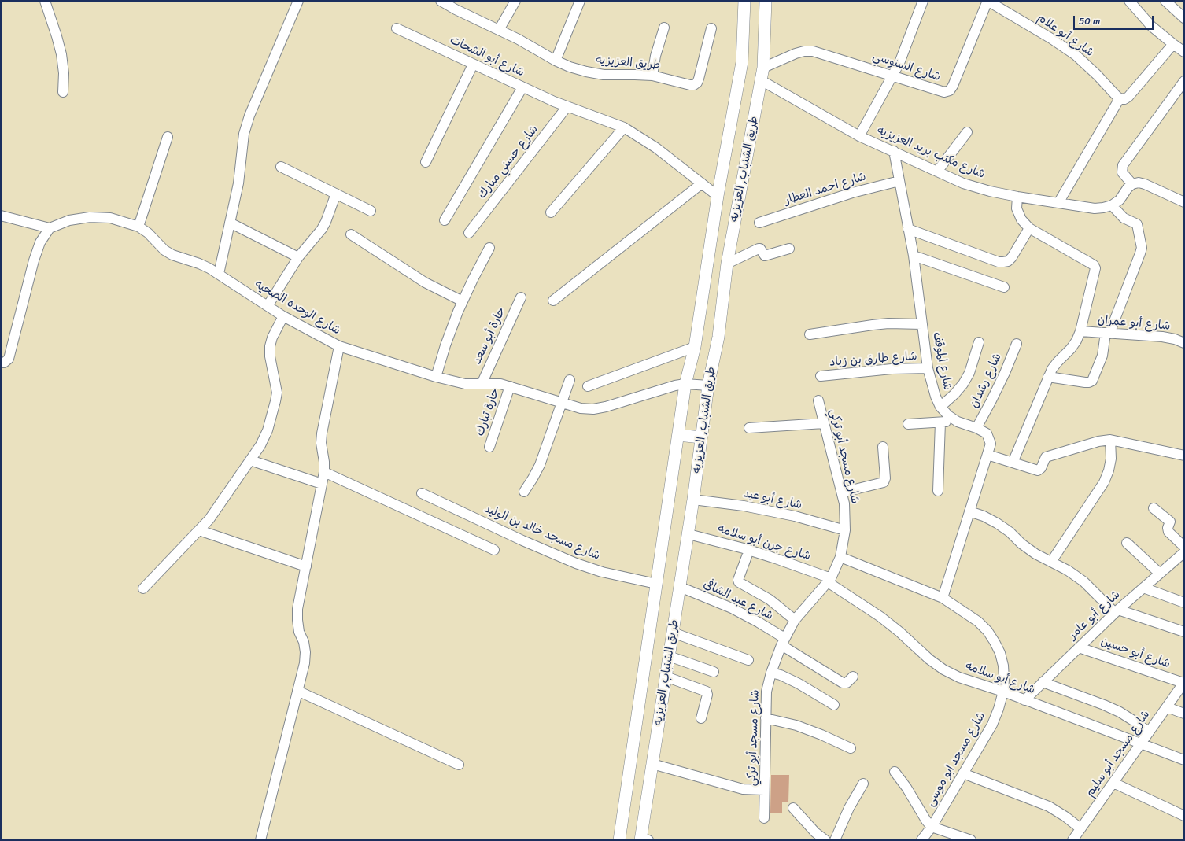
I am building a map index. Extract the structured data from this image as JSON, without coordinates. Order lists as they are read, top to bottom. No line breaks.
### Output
{"streets":{"street":["شارع أبو علام","شارع أبو الشحات","طريق العزيزيه","شارع السنوسي","شارع مكتب بريد العزيزيه","شارع حسني مبارك","طريق الشنباب, العزيزيه","شارع احمد العطار","شارع الوحده الصحيه","شارع أبو عمران","حارة أبو سعد","شارع طارق بن زياد","شارع الموقف","شارع رشدان","حارة تبارك","شارع مسجد أبو تركي","شارع أبو عيد","شارع مسجد خالد بن الوليد","شارع جرن أبو سلامه","شارع عبد الشافي","شارع أبو عامر","شارع أبو حسين","شارع أبو سلامه","شارع مسجد أبو سليم","شارع مسجد ابو موسى"]},"crossings":[["شارع أبو علام","شارع السنوسي"],["شارع أبو الشحات","شارع حسني مبارك"],["شارع أبو الشحات","طريق الشنباب, العزيزيه"],["شارع السنوسي","طريق الشنباب, العزيزيه"],["شارع مكتب بريد العزيزيه","طريق الشنباب, العزيزيه"],["شارع مكتب بريد العزيزيه","شارع الموقف"],["طريق الشنباب, العزيزيه","شارع الوحده الصحيه"],["طريق الشنباب, العزيزيه","شارع أبو عيد"],["طريق الشنباب, العزيزيه","شارع مسجد خالد بن الوليد"],["طريق الشنباب, العزيزيه","شارع جرن أبو سلامه"],["طريق الشنباب, العزيزيه","شارع عبد الشافي"],["شارع احمد العطار","شارع الموقف"],["شارع الوحده الصحيه","حارة أبو سعد"],["شارع الوحده الصحيه","حارة تبارك"],["شارع طارق بن زياد","شارع الموقف"],["شارع الموقف","شارع رشدان"],["شارع الموقف","شارع مسجد ابو موسى"],["شارع مسجد أبو تركي","شارع أبو عيد"],["شارع مسجد أبو تركي","شارع جرن أبو سلامه"],["شارع مسجد أبو تركي","شارع عبد الشافي"],["شارع مسجد أبو تركي","شارع أبو سلامه"],["شارع مسجد أبو تركي","شارع مسجد ابو موسى"],["شارع جرن أبو سلامه","شارع أبو سلامه"],["شارع أبو عامر","شارع أبو حسين"],["شارع أبو عامر","شارع أبو سلامه"],["شارع أبو حسين","شارع مسجد أبو سليم"],["شارع أبو سلامه","شارع مسجد أبو سليم"],["شارع أبو سلامه","شارع مسجد ابو موسى"]],"scale_bar":"50 m"}
